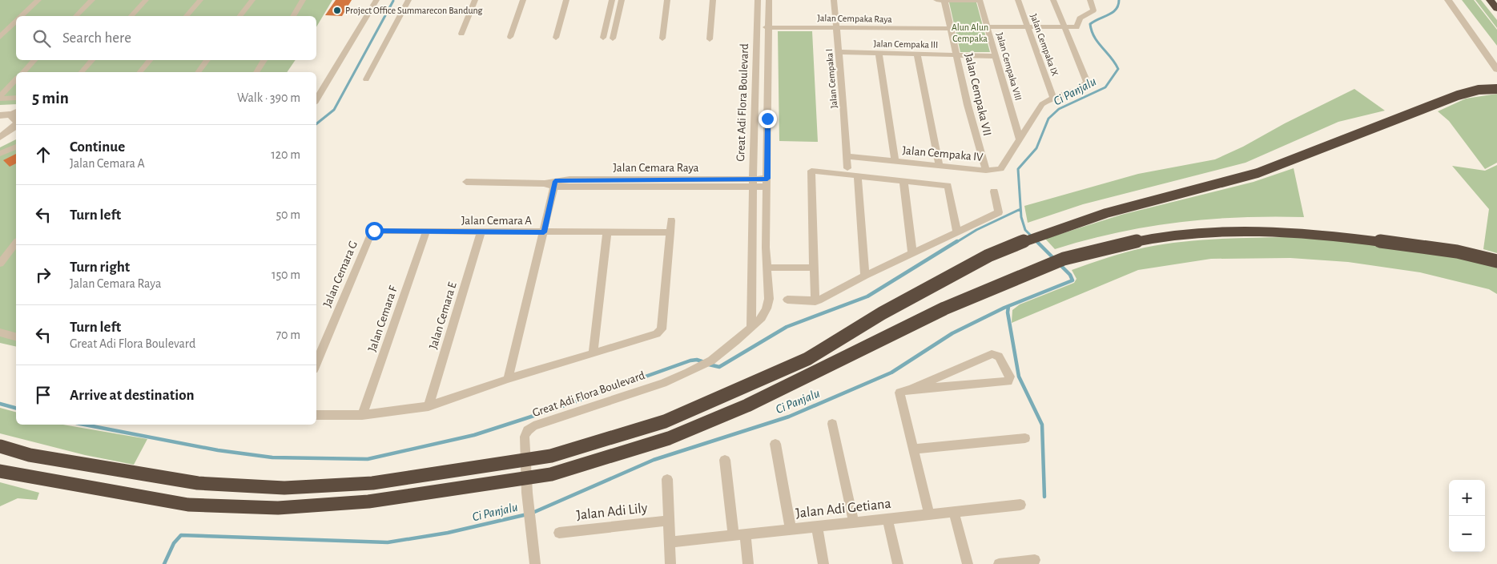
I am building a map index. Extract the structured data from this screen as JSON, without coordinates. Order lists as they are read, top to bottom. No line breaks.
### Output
{"streets":{"street":["Jalan Cempaka Raya","Jalan Cempaka III","Jalan Cempaka IX","Jalan Cempaka VIII","Jalan Cempaka I","Jalan Cempaka VII","Great Adi Flora Boulevard","Jalan Cempaka IV","Jalan Cemara Raya","Jalan Cemara A","Jalan Cemara G","Jalan Cemara E","Jalan Cemara F","Jalan Adi Getiana","Jalan Adi Lily"]},"crossings":[["Jalan Cempaka Raya","Jalan Cempaka I"],["Jalan Cempaka Raya","Jalan Cempaka VII"],["Jalan Cempaka Raya","Great Adi Flora Boulevard"],["Jalan Cempaka III","Jalan Cempaka VIII"],["Jalan Cempaka III","Jalan Cempaka I"],["Jalan Cempaka III","Jalan Cempaka VII"],["Jalan Cempaka VIII","Jalan Cempaka IV"],["Jalan Cempaka I","Jalan Cempaka IV"],["Jalan Cempaka VII","Jalan Cempaka IV"],["Great Adi Flora Boulevard","Jalan Cemara Raya"],["Jalan Cemara A","Jalan Cemara G"],["Jalan Cemara A","Jalan Cemara E"],["Jalan Cemara A","Jalan Cemara F"]],"water":["Ci Panjalu"],"parks":["Alun Alun Cempaka"],"places":["Project Office Summarecon Bandung"],"page":{"search":"Search here","heading":["5 min","Walk · 390 m"],"list":[["Continue","Jalan Cemara A","120 m"],["Turn left","50 m"],["Turn right","Jalan Cemara Raya","150 m"],["Turn left","Great Adi Flora Boulevard","70 m"],"Arrive at destination"],"map_buttons":["+","−"]}}
